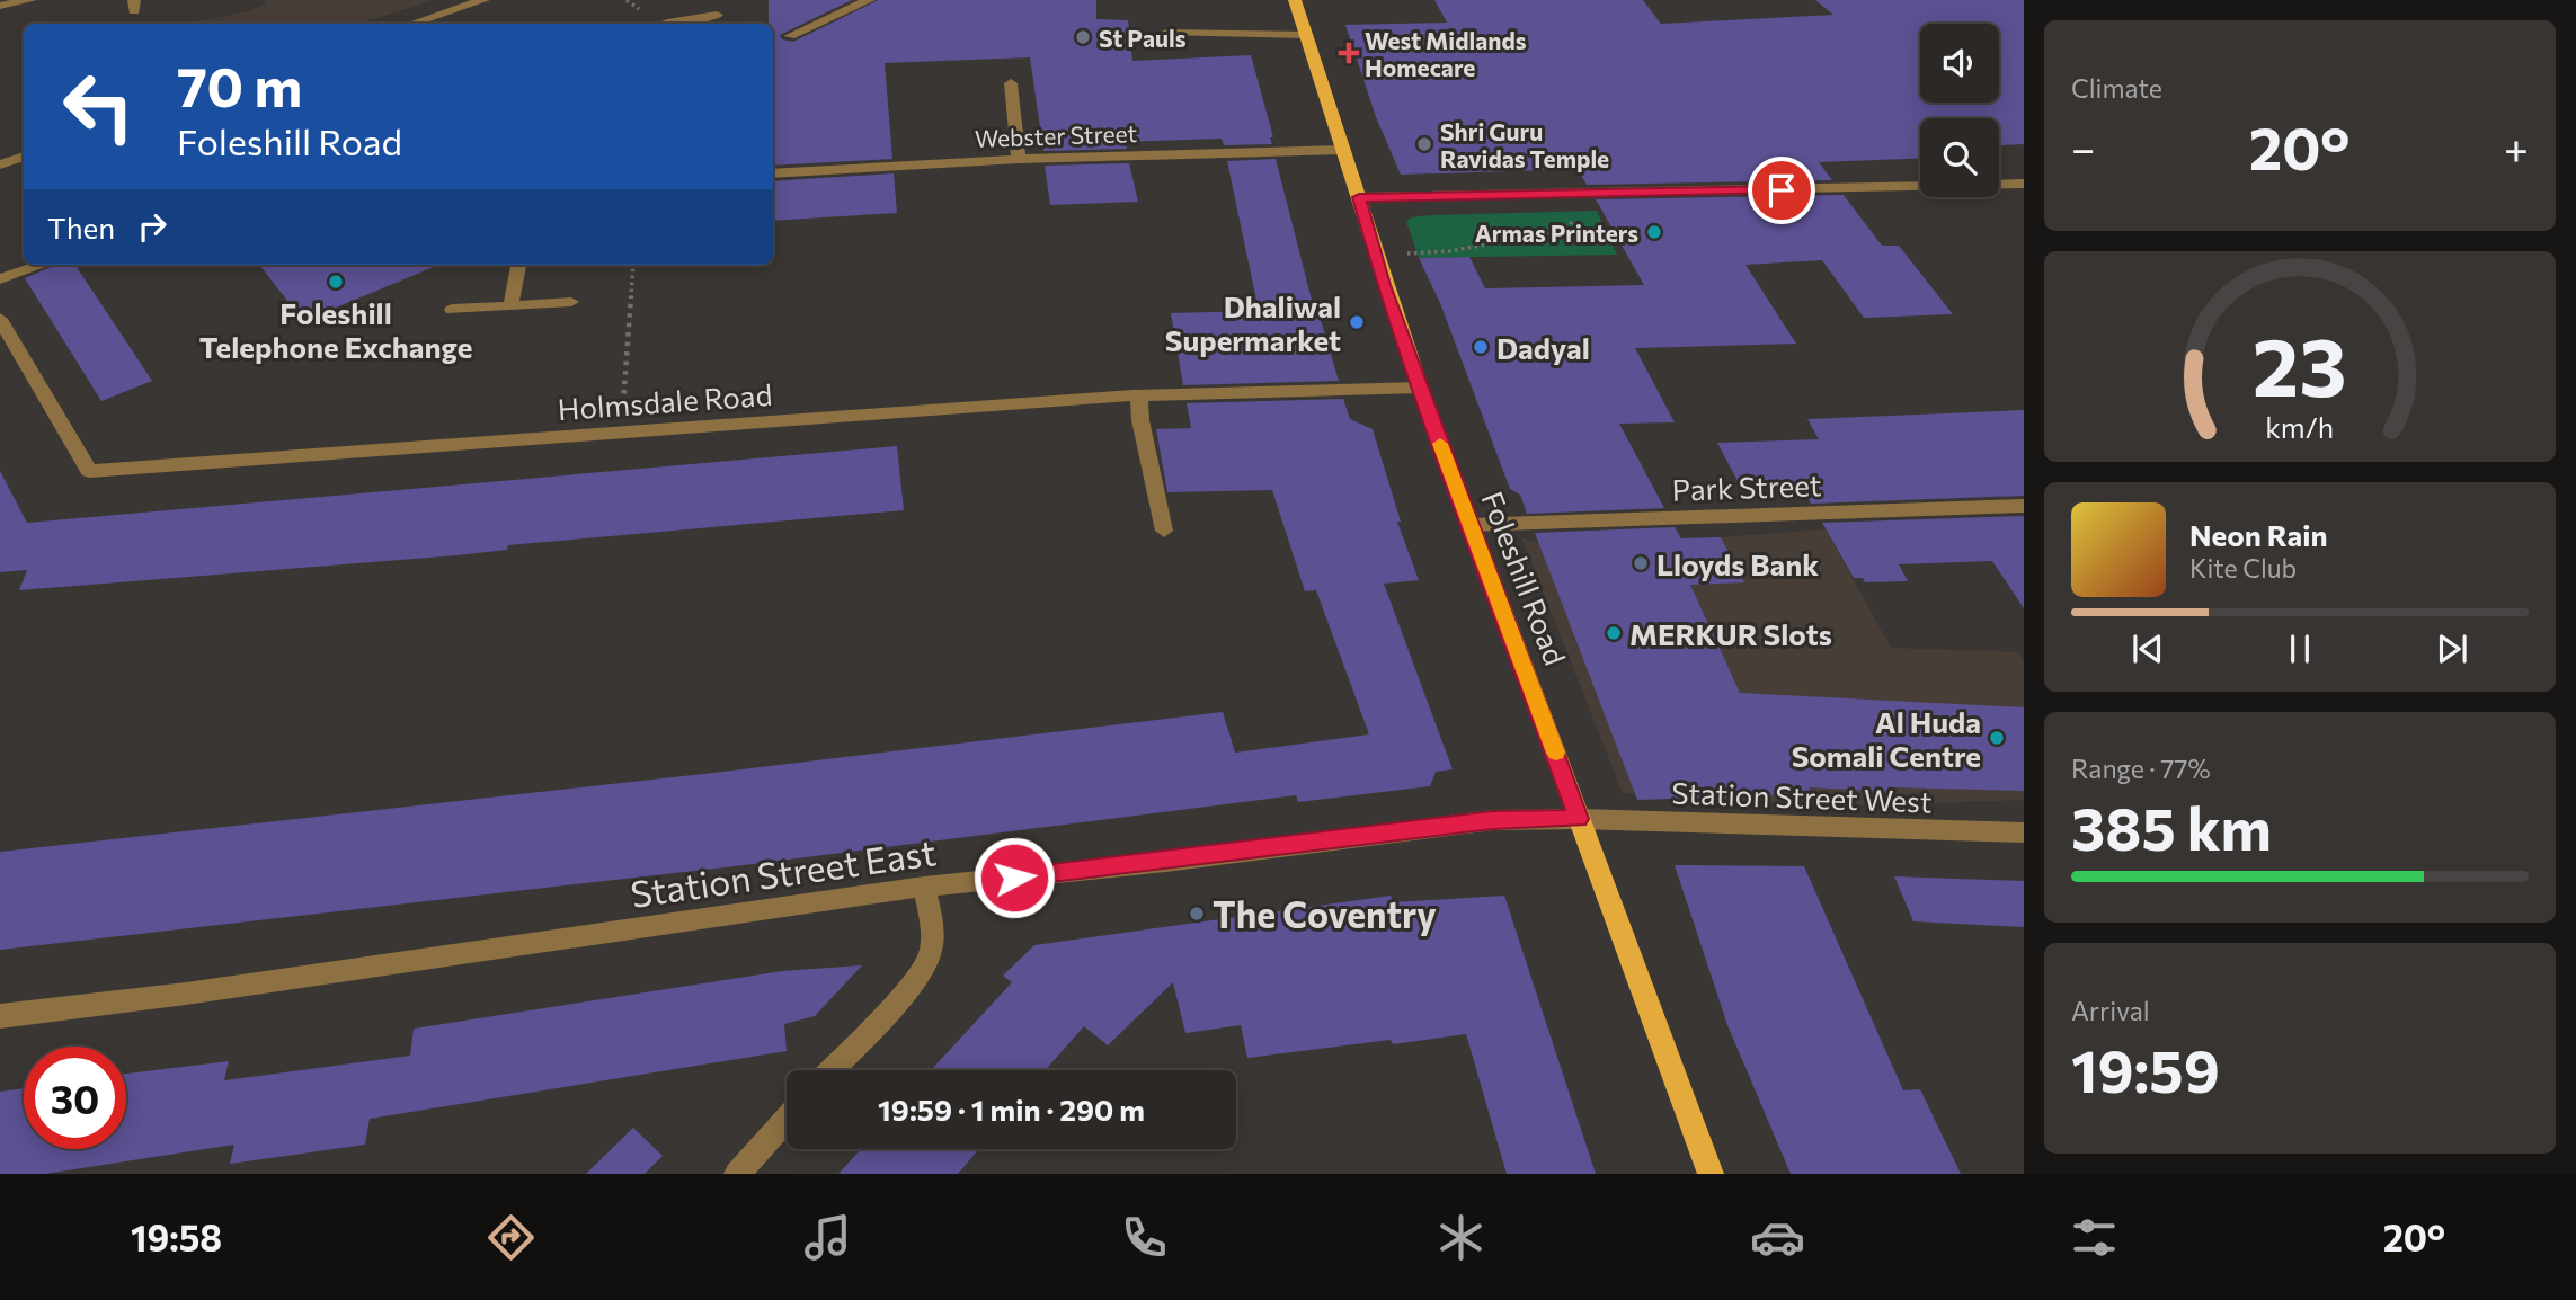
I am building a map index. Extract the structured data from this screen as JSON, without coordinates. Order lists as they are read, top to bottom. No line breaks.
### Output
{"streets":{"main road":["Foleshill Road"],"street":["Webster Street","Holmsdale Road","Park Street","Station Street West","Station Street East"]},"crossings":[["Webster Street","Foleshill Road"],["Holmsdale Road","Foleshill Road"],["Park Street","Foleshill Road"],["Foleshill Road","Station Street West"],["Foleshill Road","Station Street East"],["Station Street West","Station Street East"]],"places":{"other":["St Pauls","Shri Guru Ravidas Temple","Armas Printers","Foleshill Telephone Exchange","Dhaliwal Supermarket","Dadyal","Lloyds Bank","MERKUR Slots","Al Huda Somali Centre","The Coventry"],"health":["West Midlands Homecare"]},"page":{"tile":["Climate",["Range · 77%","385 km"],["Arrival","19:59"]],"turn":["70 m","Foleshill Road"],"heat":["−","20°","+"],"then":"Then","song":["Neon Rain","Kite Club"],"limit":"30","trip":"19:59 · 1 min · 290 m","tabs":["19:58","20°"],"gauge":["23","km/h"]}}
